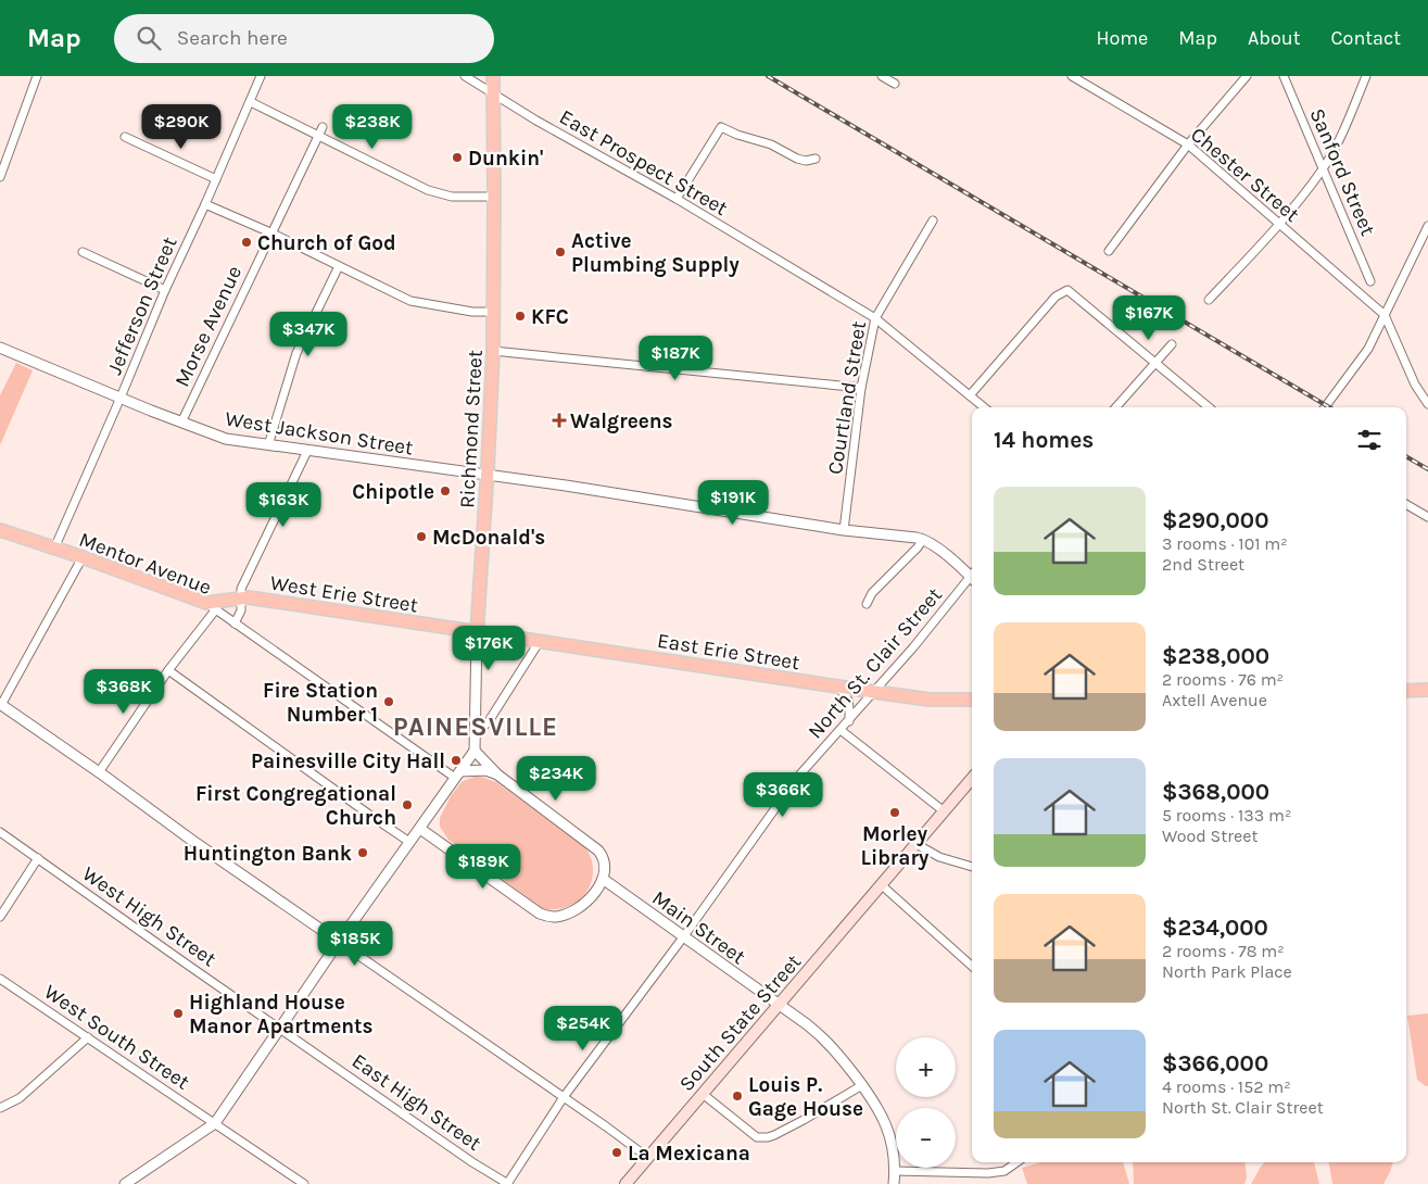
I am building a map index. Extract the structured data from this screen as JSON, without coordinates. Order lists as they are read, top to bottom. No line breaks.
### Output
{"streets":{"main road":["Richmond Street","Mentor Avenue","West Erie Street","East Erie Street","South State Street"],"street":["East Prospect Street","Sanford Street","Chester Street","Jefferson Street","Morse Avenue","Courtland Street","West Jackson Street","North St. Clair Street","West High Street","Main Street","West South Street","East High Street"]},"crossings":[["East Prospect Street","Courtland Street"],["East Prospect Street","Richmond Street"],["Jefferson Street","West Jackson Street"],["Jefferson Street","Mentor Avenue"],["Morse Avenue","West Jackson Street"],["Courtland Street","West Jackson Street"],["Richmond Street","West Jackson Street"],["Richmond Street","West Erie Street"],["Richmond Street","East Erie Street"],["Mentor Avenue","West Erie Street"],["West Erie Street","East Erie Street"],["East Erie Street","North St. Clair Street"],["North St. Clair Street","Main Street"],["North St. Clair Street","East High Street"],["West High Street","East High Street"],["Main Street","South State Street"]],"districts":["PAINESVILLE"],"places":{"other":["Dunkin'","Church of God","Active Plumbing Supply","KFC","Chipotle","McDonald's","Fire Station Number 1","Painesville City Hall","First Congregational Church","Morley Library","Huntington Bank","Highland House Manor Apartments","Louis P. Gage House","La Mexicana"],"health":["Walgreens"]},"page":{"header":"Map","search":"Search here","nav":["Home","Map","About","Contact"],"price":["$290K","$238K","$167K","$347K","$187K","$191K","$163K","$176K","$368K","$234K","$366K","$189K","$185K","$254K"],"heading":"14 homes","list":[{"name":"$290,000","note":"3 rooms · 101 m² · 2nd Street"},{"name":"$238,000","note":"2 rooms · 76 m² · Axtell Avenue"},{"name":"$368,000","note":"5 rooms · 133 m² · Wood Street"},{"name":"$234,000","note":"2 rooms · 78 m² · North Park Place"},{"name":"$366,000","note":"4 rooms · 152 m² · North St. Clair Street"}],"map_buttons":["+","−"]}}
